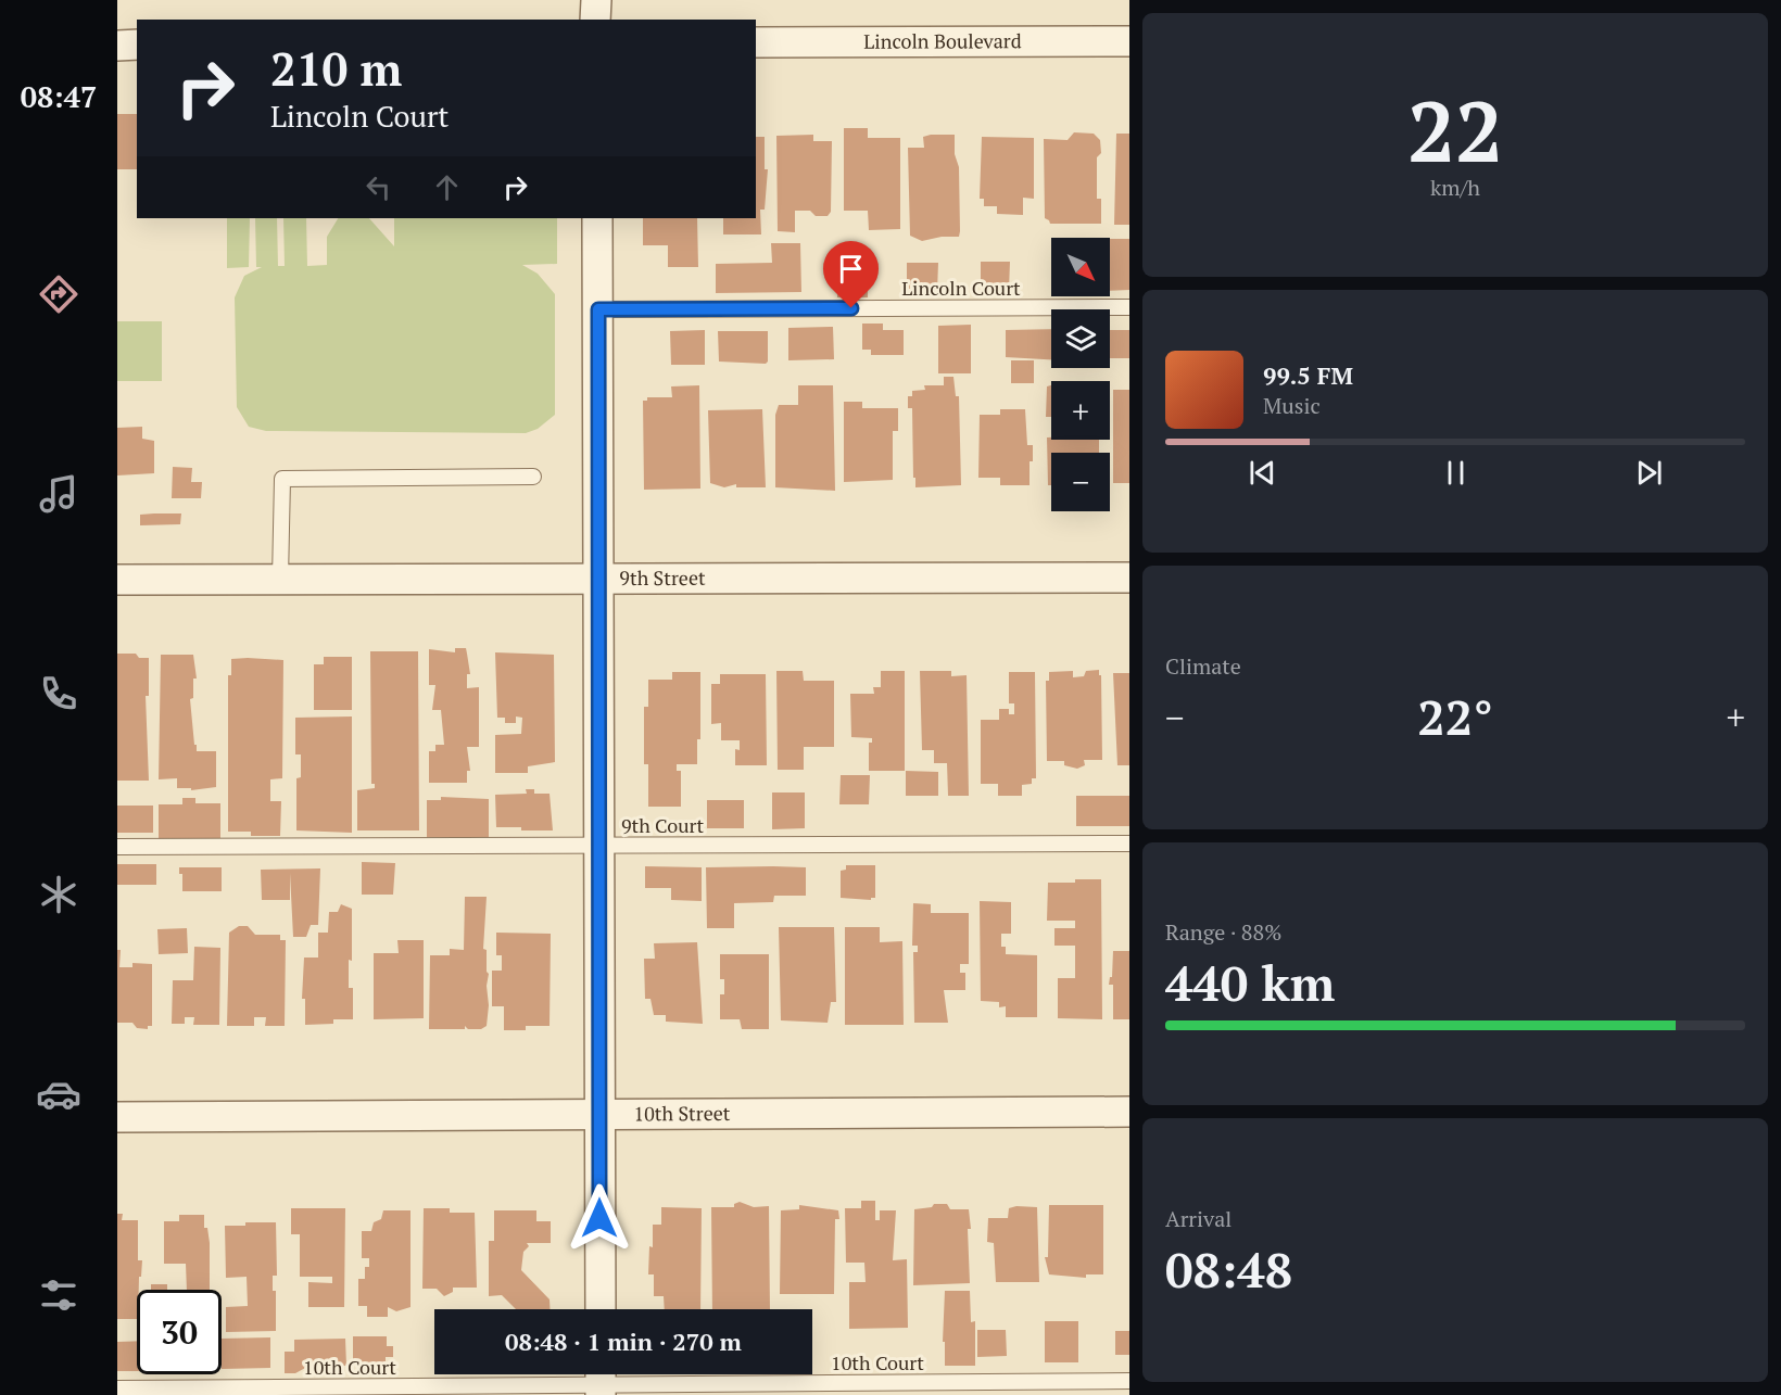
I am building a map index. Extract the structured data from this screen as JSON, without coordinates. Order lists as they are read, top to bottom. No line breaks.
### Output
{"streets":{"street":["Lincoln Boulevard","9th Street","10th Street"],"lane":["Lincoln Court","9th Court","10th Court"]},"north":"bottom right","page":{"tabs":"08:47","tile":[["22","km/h"],"Climate",["Range · 88%","440 km"],["Arrival","08:48"]],"turn":["210 m","Lincoln Court"],"map_buttons":["+","−"],"song":["99.5 FM","Music"],"heat":["−","22°","+"],"limit":"30","trip":"08:48 · 1 min · 270 m"}}
